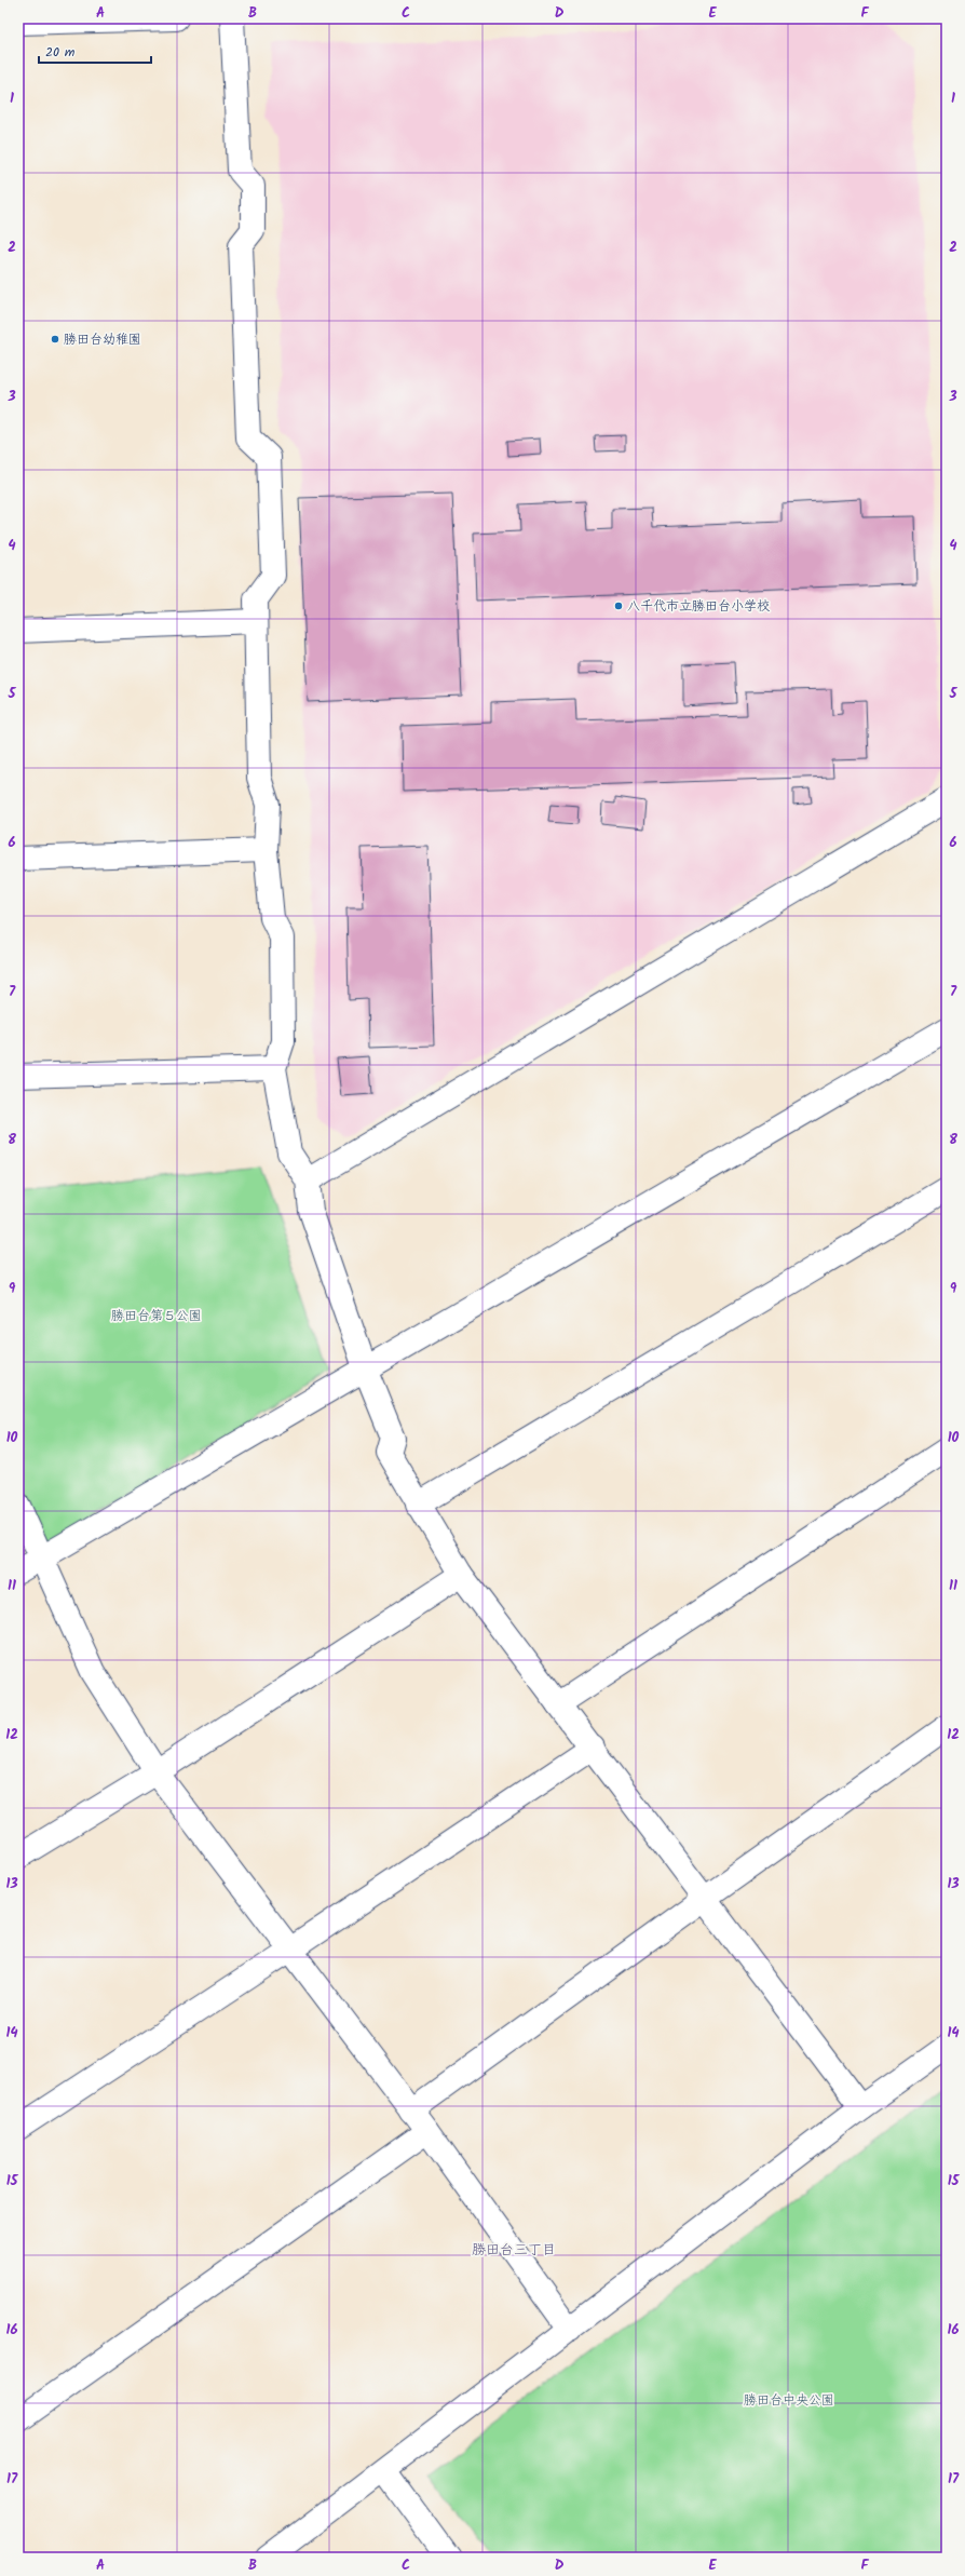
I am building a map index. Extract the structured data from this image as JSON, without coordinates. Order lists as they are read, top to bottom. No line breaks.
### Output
{"districts":["勝田台三丁目"],"parks":["勝田台第５公園","勝田台中央公園"],"places":["勝田台幼稚園","八千代市立勝田台小学校"],"scale_bar":"20 m","grid":{"columns":["A","B","C","D","E","F"],"rows":["1","2","3","4","5","6","7","8","9","10","11","12","13","14","15","16","17"]}}
